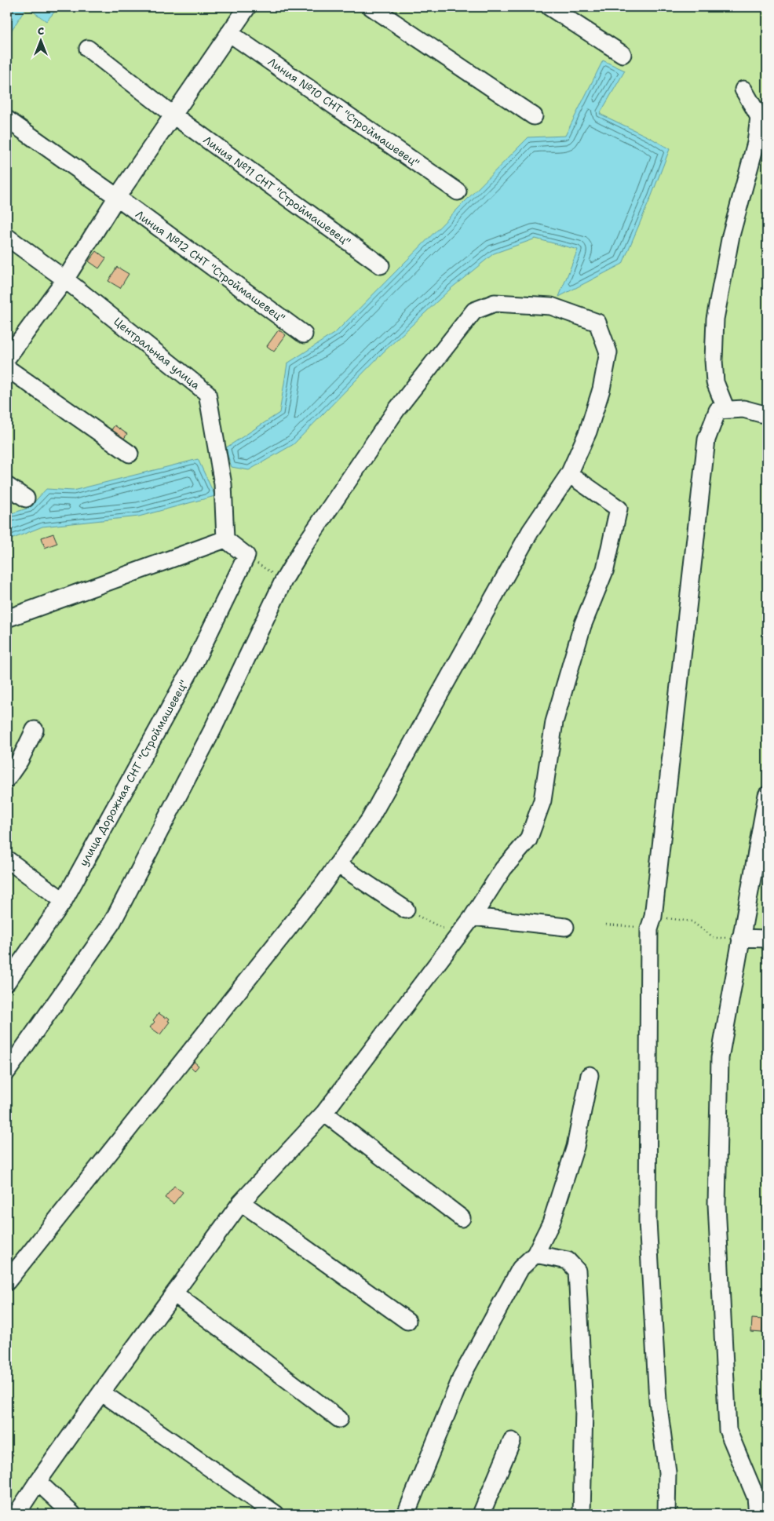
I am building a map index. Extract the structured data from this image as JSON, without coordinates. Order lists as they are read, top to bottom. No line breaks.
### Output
{"streets":{"street":["Линия №10 СНТ \"Строймашевец\"","Линия №11 СНТ \"Строймашевец\"","Линия №12 СНТ \"Строймашевец\"","Центральная улица","улица Дорожная СНТ \"Строймашевец\""]},"north":"top"}
